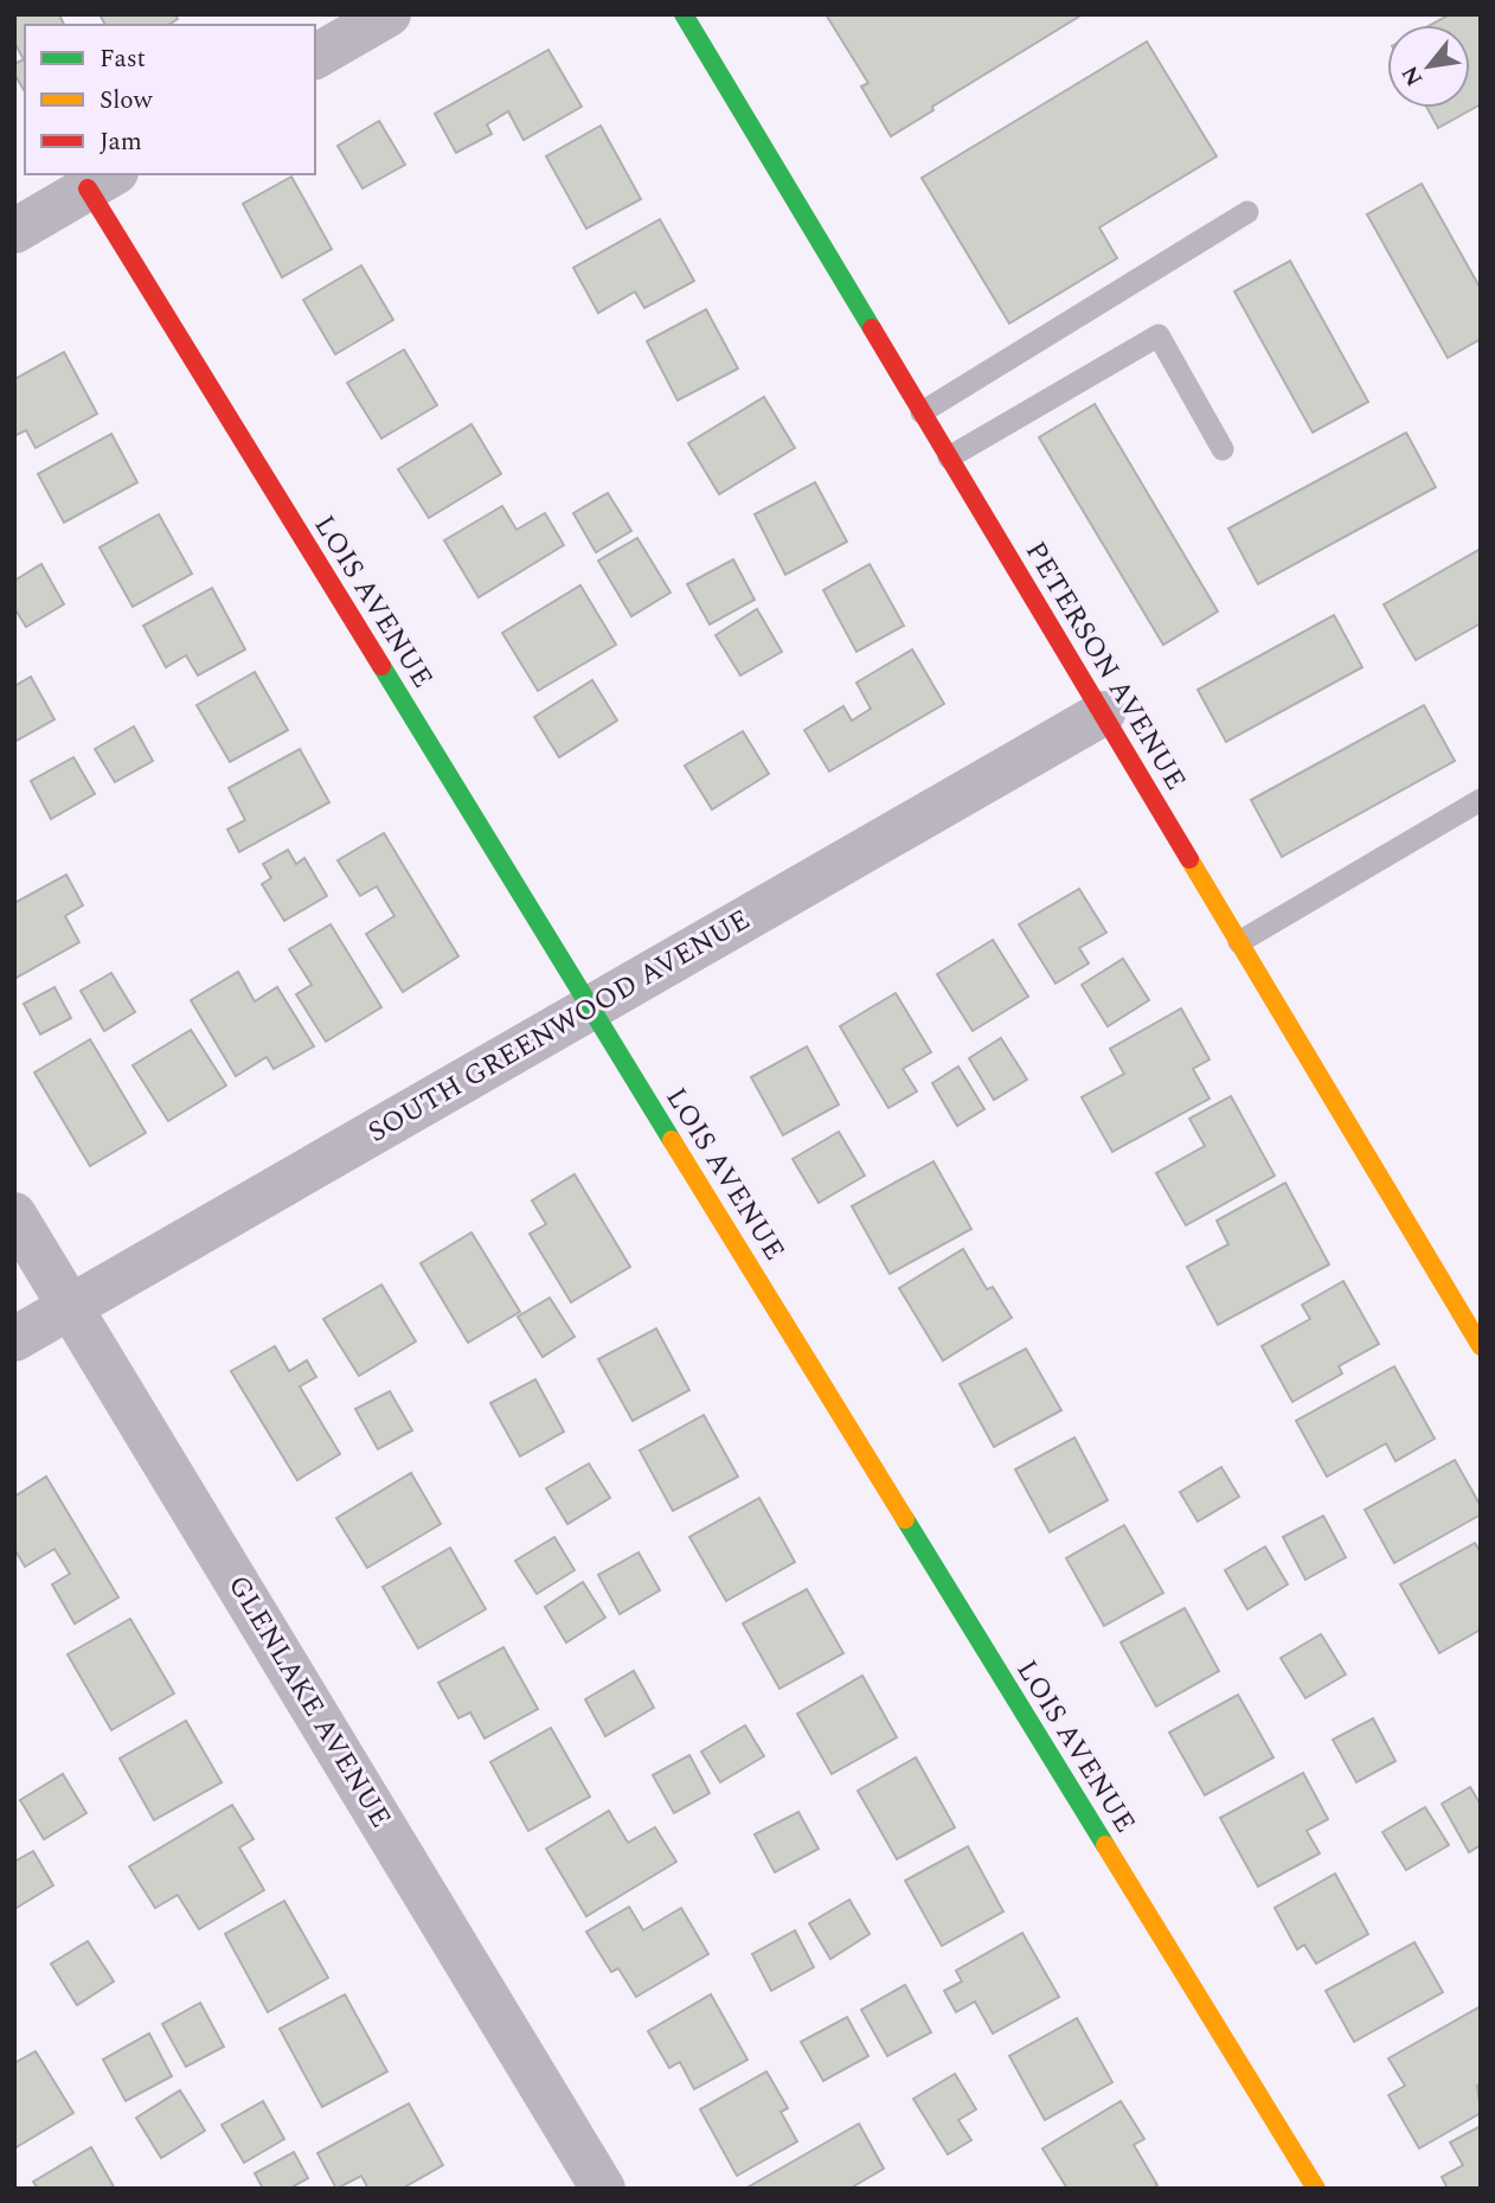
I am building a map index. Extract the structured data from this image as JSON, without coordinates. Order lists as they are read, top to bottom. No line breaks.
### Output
{"streets":{"street":["LOIS AVENUE","PETERSON AVENUE","SOUTH GREENWOOD AVENUE","GLENLAKE AVENUE"]},"crossings":[["LOIS AVENUE","SOUTH GREENWOOD AVENUE"],["PETERSON AVENUE","SOUTH GREENWOOD AVENUE"],["SOUTH GREENWOOD AVENUE","GLENLAKE AVENUE"]],"legend":["Fast","Slow","Jam"],"north":"bottom left"}
